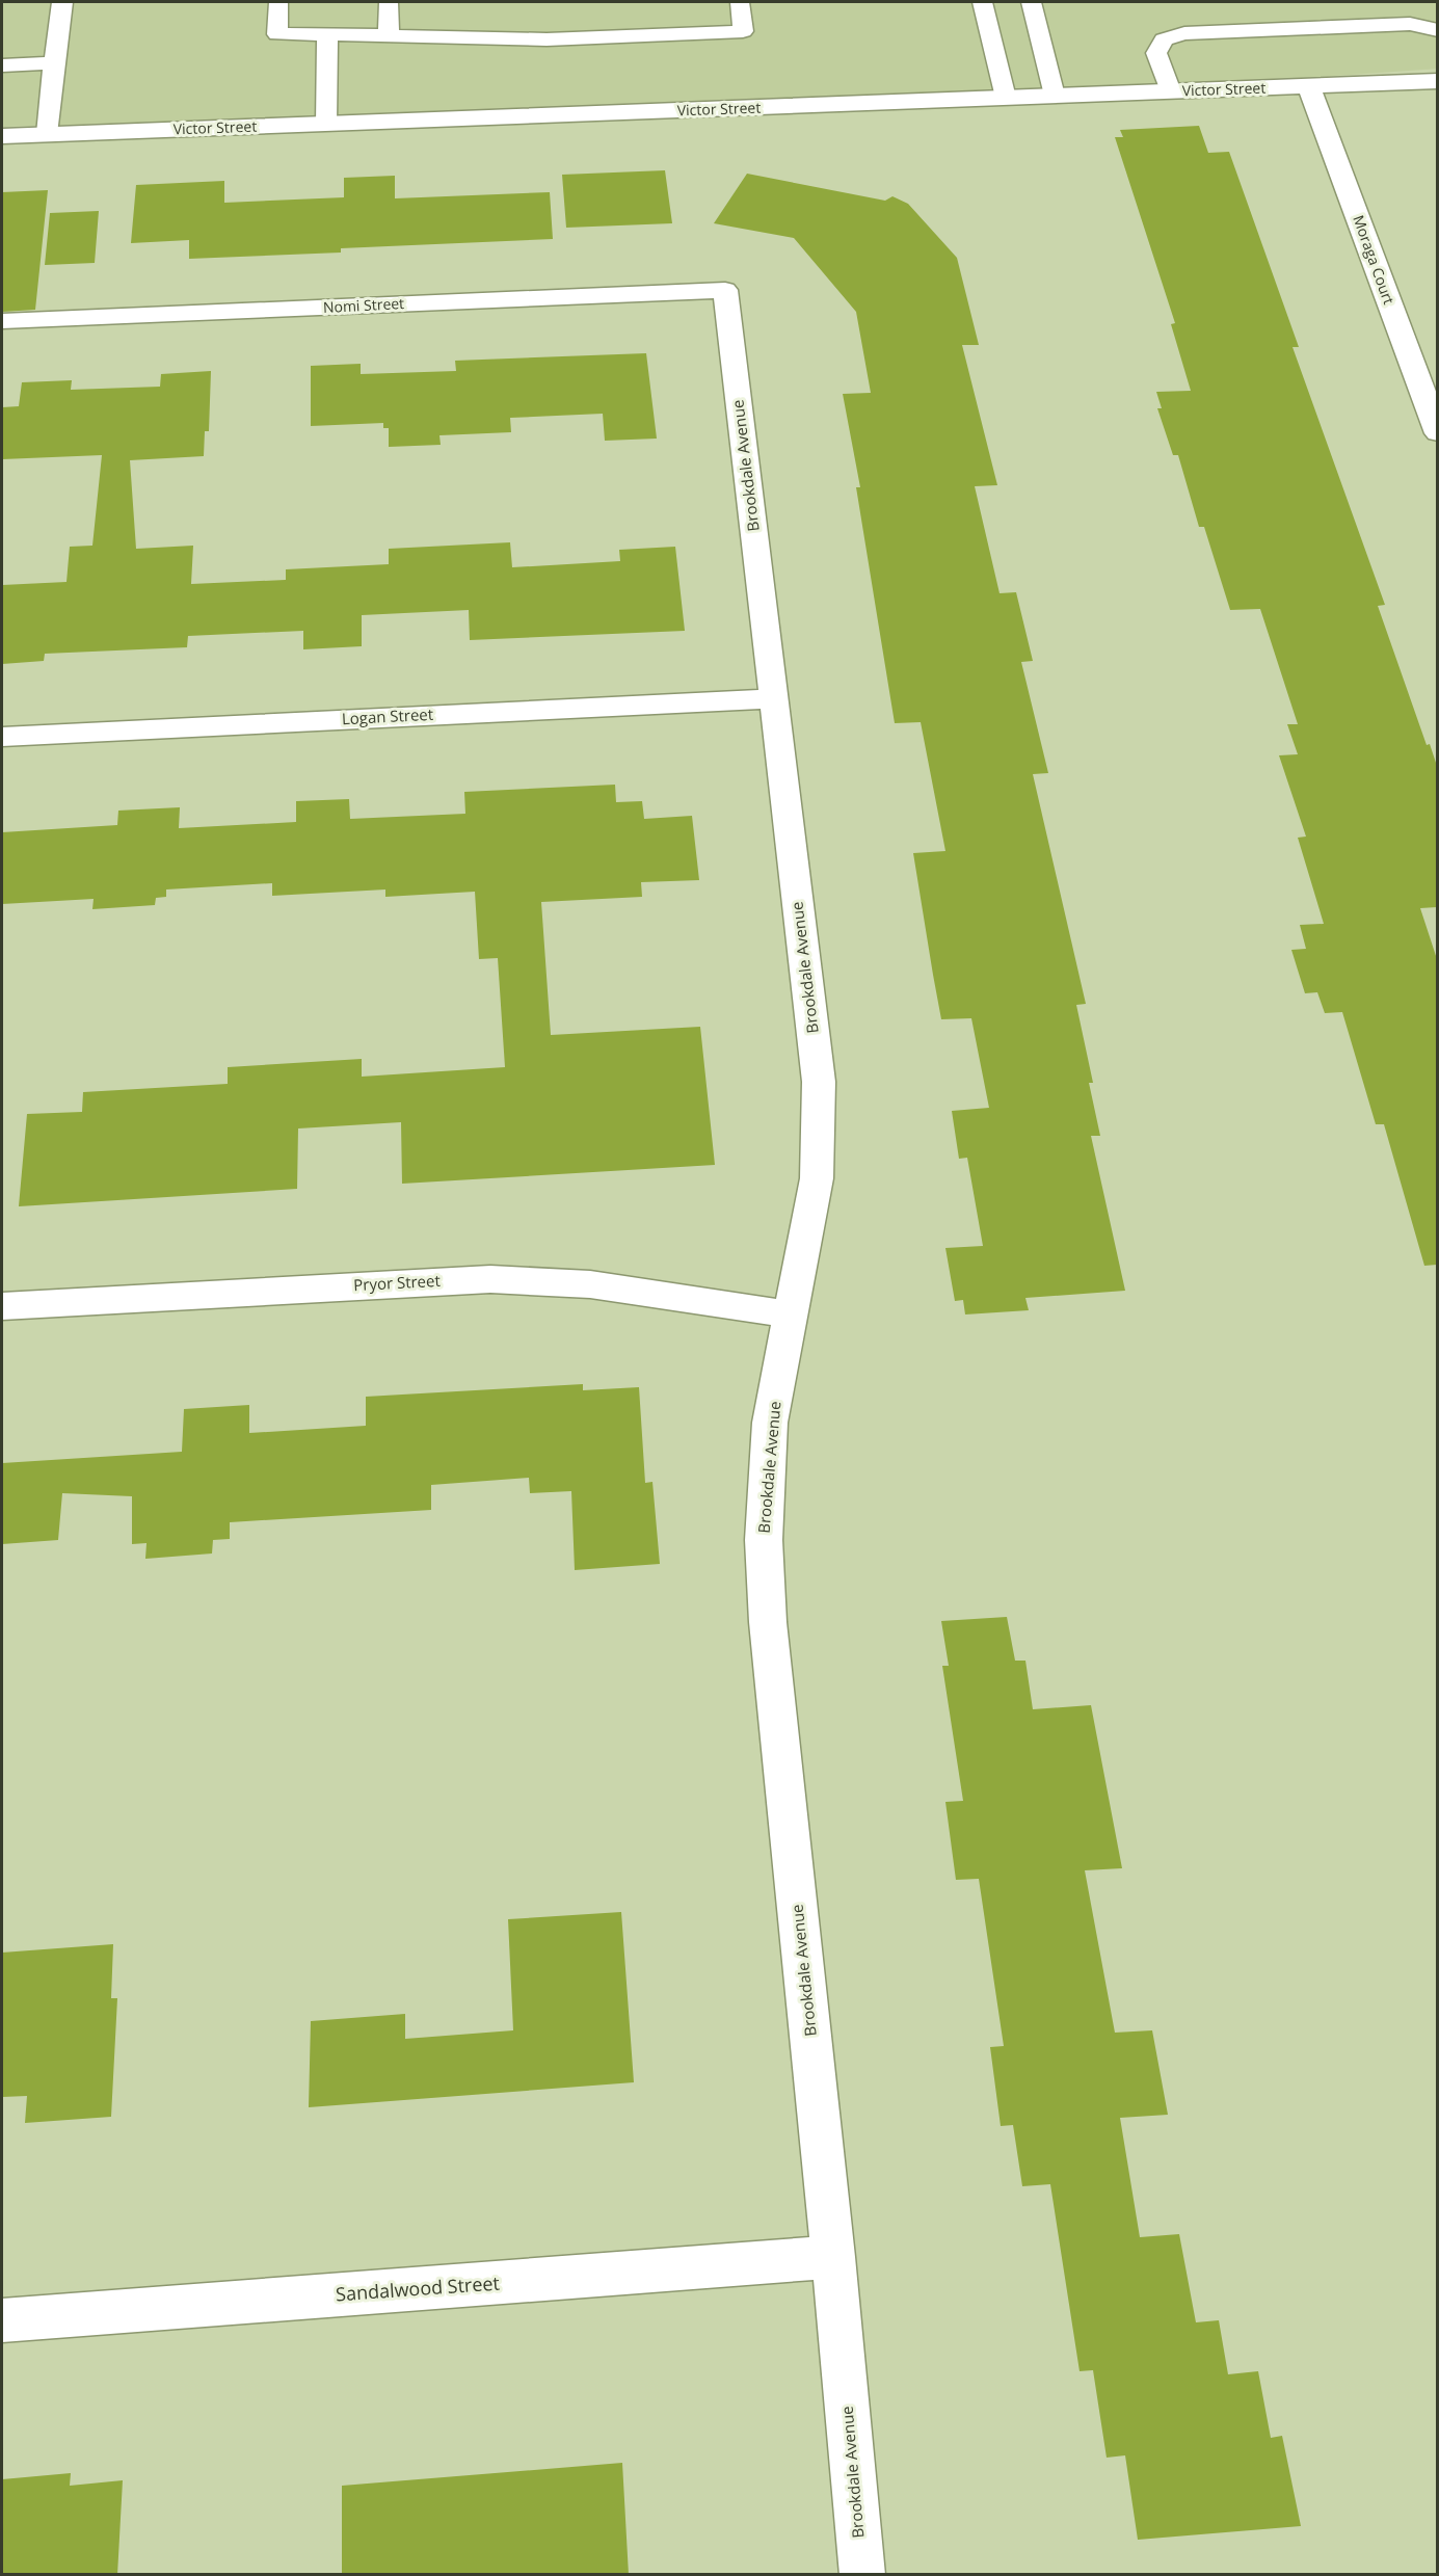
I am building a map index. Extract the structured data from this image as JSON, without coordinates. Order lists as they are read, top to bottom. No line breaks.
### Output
{"streets":{"street":["Victor Street","Moraga Court","Nomi Street","Brookdale Avenue","Logan Street","Pryor Street","Sandalwood Street"]},"crossings":[["Victor Street","Moraga Court"],["Nomi Street","Brookdale Avenue"],["Brookdale Avenue","Logan Street"],["Brookdale Avenue","Pryor Street"],["Brookdale Avenue","Sandalwood Street"]]}
